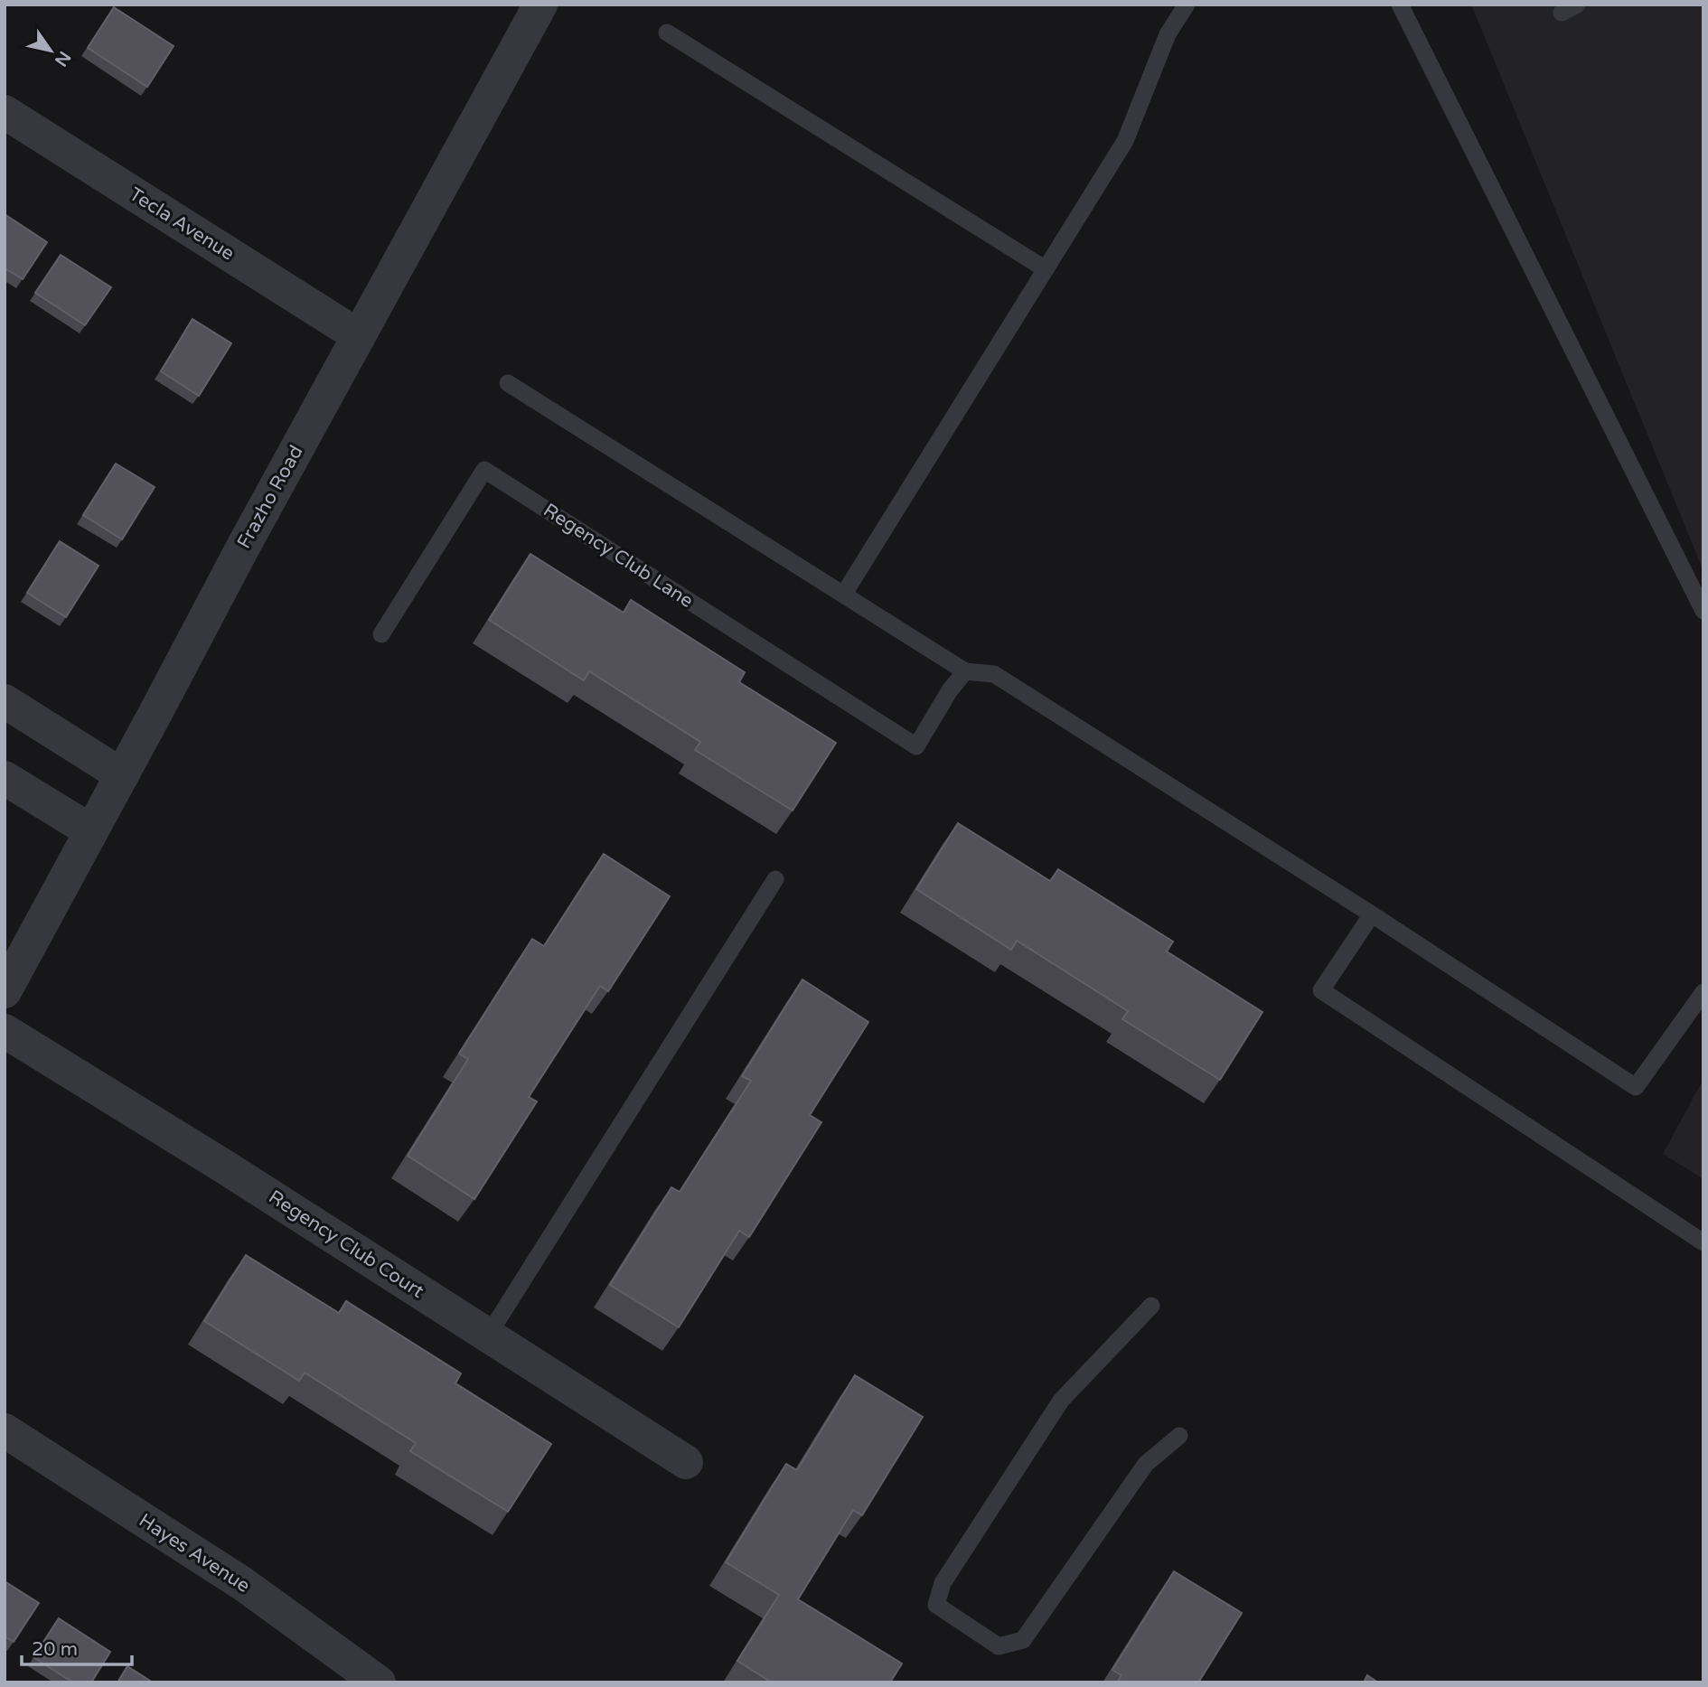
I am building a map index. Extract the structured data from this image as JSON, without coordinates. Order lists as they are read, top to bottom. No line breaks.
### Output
{"streets":{"street":["Tecla Avenue","Frazho Road","Regency Club Court","Hayes Avenue"],"lane":["Regency Club Lane"]},"crossings":[["Tecla Avenue","Frazho Road"]],"scale_bar":"20 m","north":"bottom right"}
